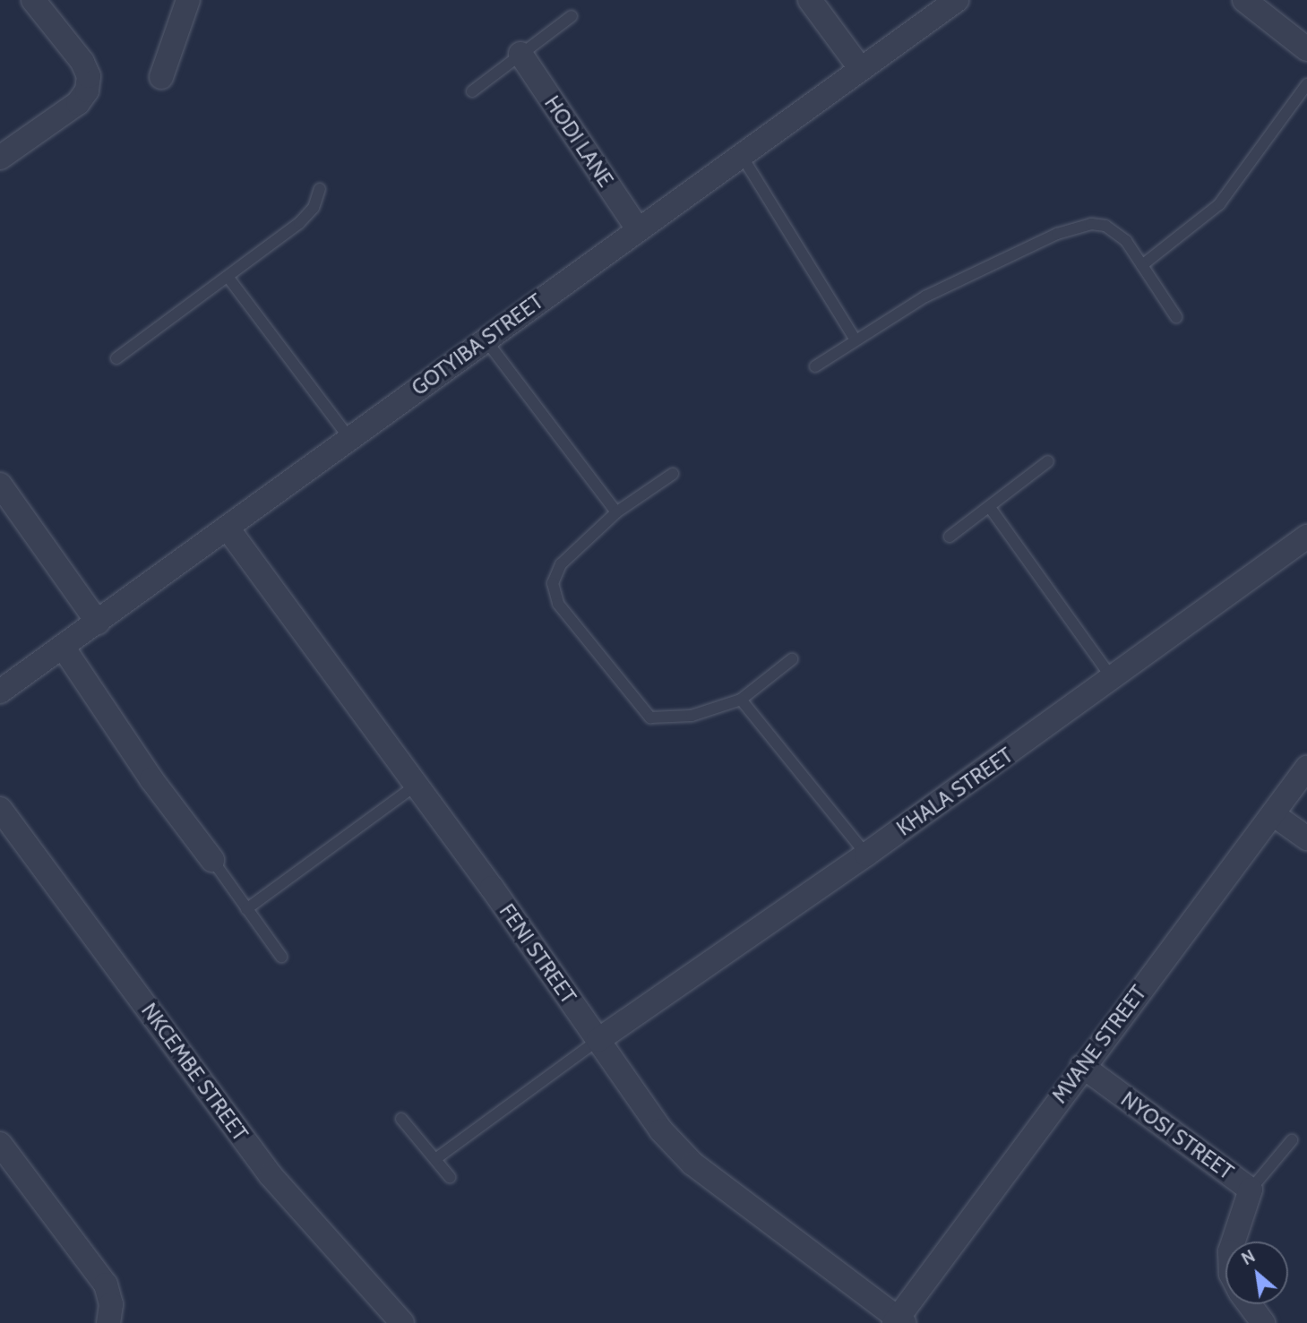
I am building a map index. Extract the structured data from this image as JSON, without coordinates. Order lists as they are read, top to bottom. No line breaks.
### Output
{"streets":{"street":["HODI LANE","GOTYIBA STREET","KHALA STREET","FENI STREET","MVANE STREET","NKCEMBE STREET","NYOSI STREET"]},"crossings":[["HODI LANE","GOTYIBA STREET"],["GOTYIBA STREET","FENI STREET"],["KHALA STREET","FENI STREET"],["FENI STREET","MVANE STREET"],["MVANE STREET","NYOSI STREET"]],"north":"top left"}
